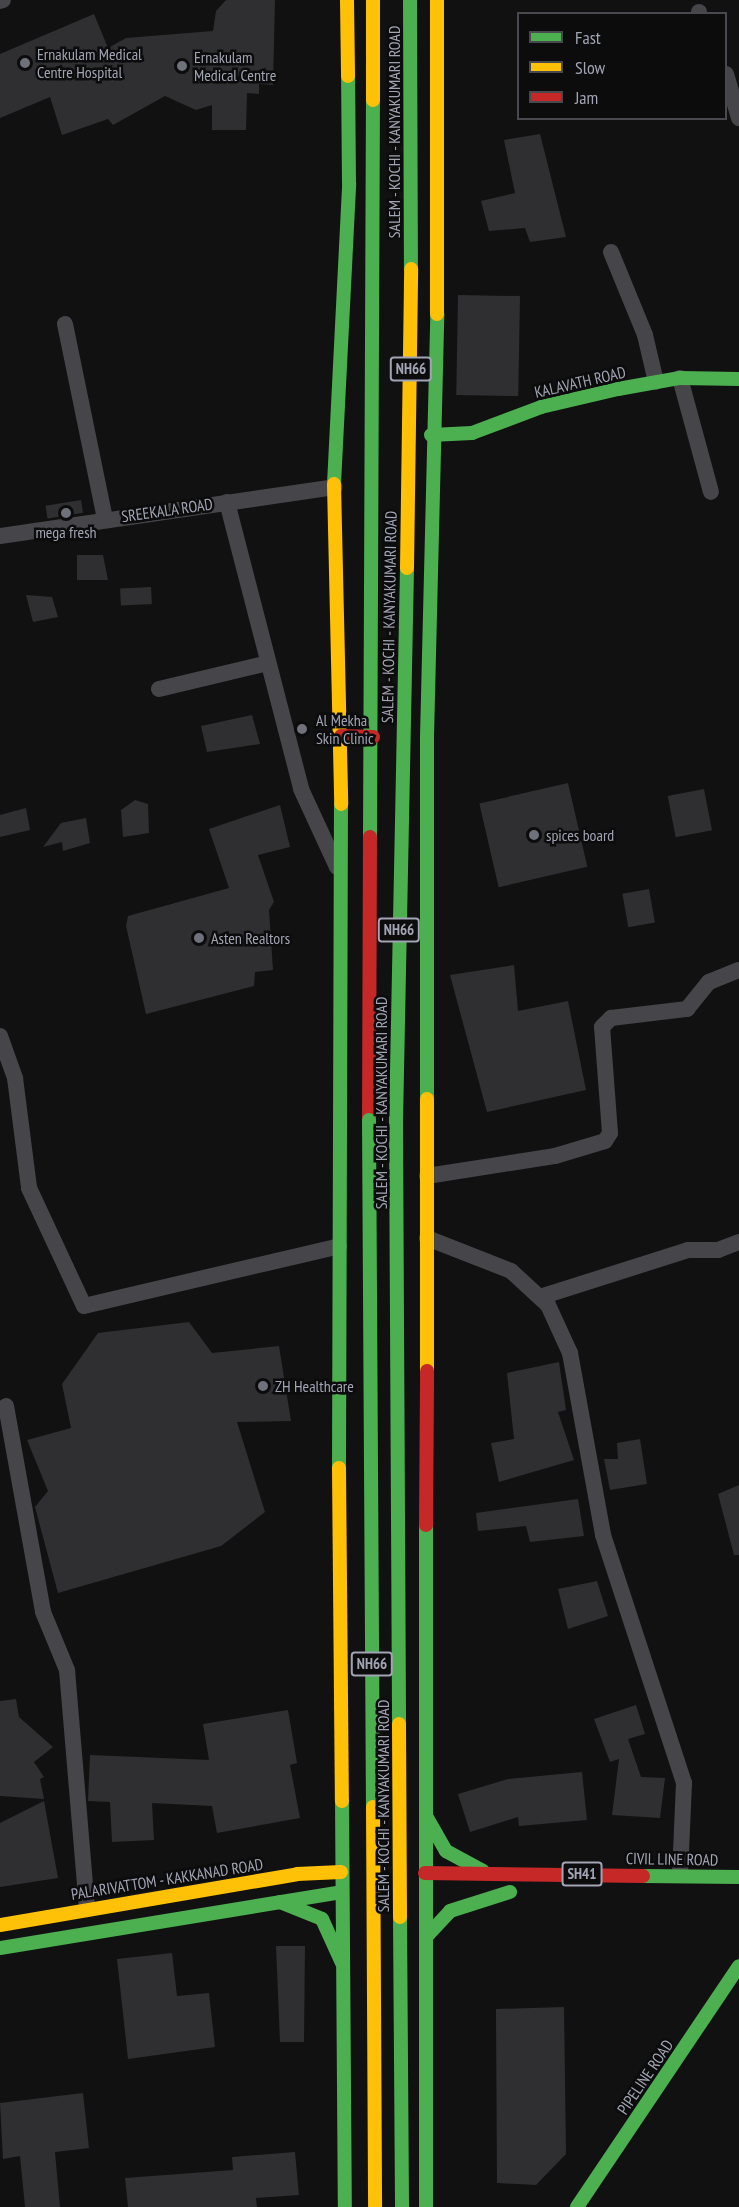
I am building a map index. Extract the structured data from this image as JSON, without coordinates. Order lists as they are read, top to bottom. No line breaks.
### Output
{"streets":{"main road":["SALEM - KOCHI - KANYAKUMARI ROAD","NH66","KALAVATH ROAD","CIVIL LINE ROAD","SH41","PALARIVATTOM - KAKKANAD ROAD","PIPELINE ROAD"],"street":["SREEKALA ROAD"]},"places":["Ernakulam Medical Centre Hospital","Ernakulam Medical Centre","mega fresh","Al Mekha Skin Clinic","spices board","Asten Realtors","ZH Healthcare"],"legend":["Fast","Slow","Jam"]}
